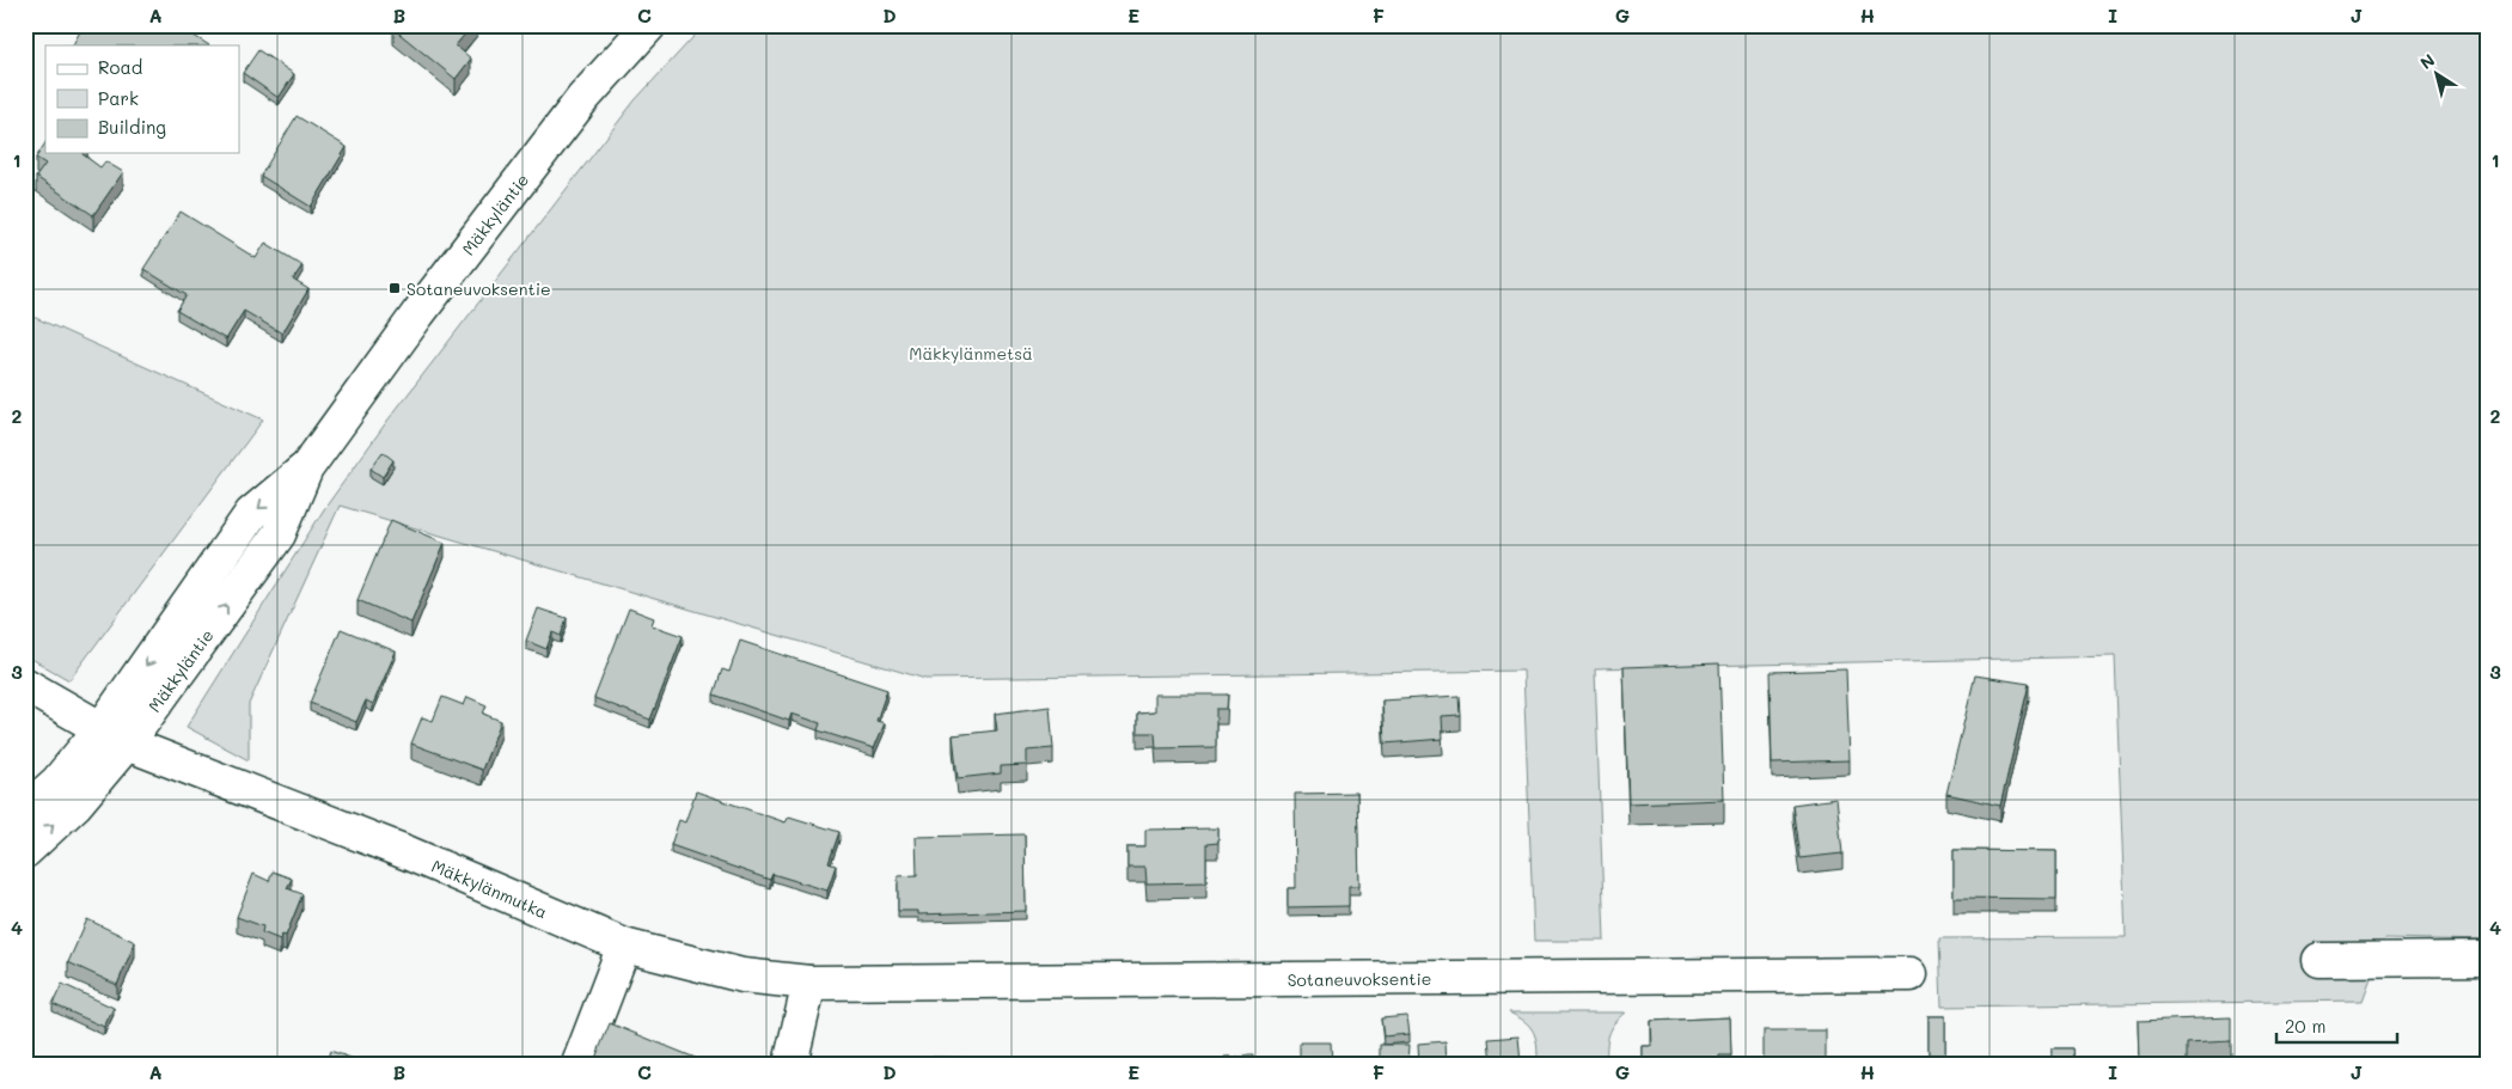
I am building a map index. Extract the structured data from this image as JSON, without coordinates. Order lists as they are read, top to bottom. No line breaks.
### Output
{"streets":{"street":["Mäkkyläntie","Mäkkylänmutka","Sotaneuvoksentie"]},"crossings":[["Mäkkyläntie","Mäkkylänmutka"],["Mäkkylänmutka","Sotaneuvoksentie"]],"parks":["Mäkkylänmetsä"],"places":{"transit":["Sotaneuvoksentie"]},"legend":["Road","Park","Building"],"scale_bar":"20 m","north":"top left","grid":{"columns":["A","B","C","D","E","F","G","H","I","J"],"rows":["1","2","3","4"]}}
